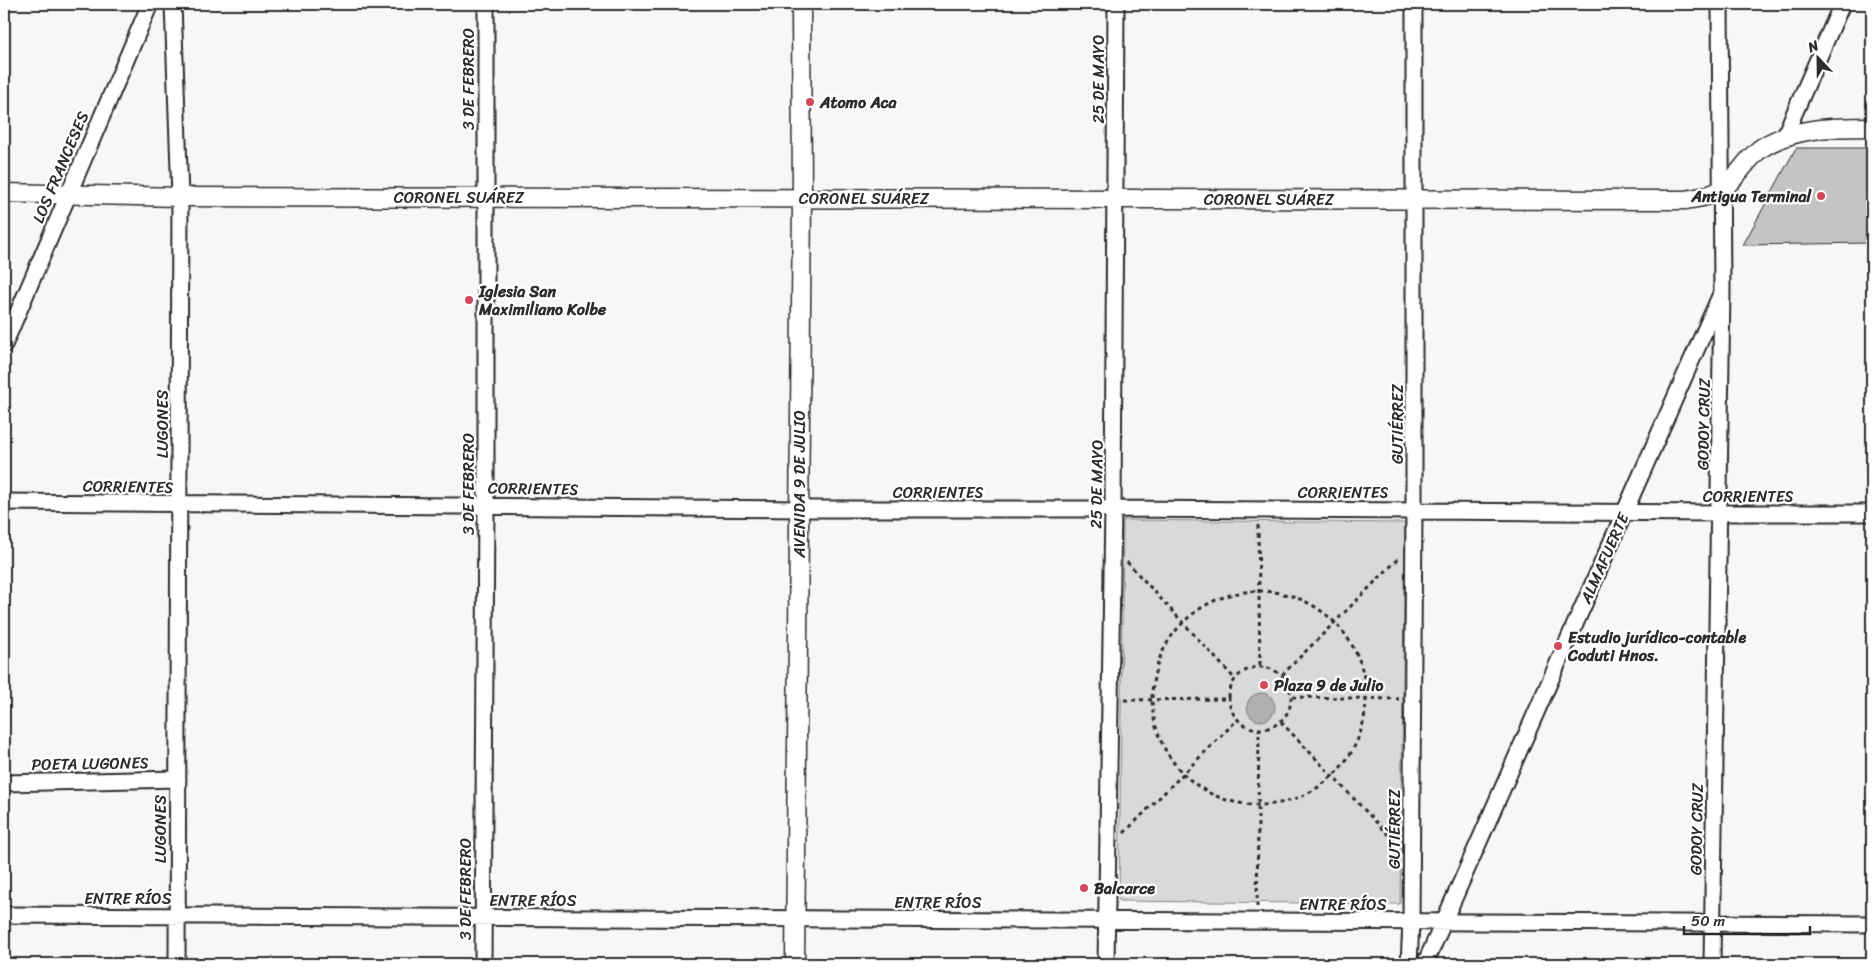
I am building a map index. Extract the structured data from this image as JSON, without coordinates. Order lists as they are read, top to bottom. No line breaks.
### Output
{"streets":{"street":["3 DE FEBRERO","25 DE MAYO","LOS FRANCESES","CORONEL SUÁREZ","LUGONES","GUTIÉRREZ","GODOY CRUZ","AVENIDA 9 DE JULIO","CORRIENTES","ALMAFUERTE","POETA LUGONES","ENTRE RÍOS"]},"crossings":[["3 DE FEBRERO","CORONEL SUÁREZ"],["3 DE FEBRERO","CORRIENTES"],["3 DE FEBRERO","ENTRE RÍOS"],["25 DE MAYO","CORONEL SUÁREZ"],["25 DE MAYO","CORRIENTES"],["25 DE MAYO","ENTRE RÍOS"],["LOS FRANCESES","CORONEL SUÁREZ"],["CORONEL SUÁREZ","LUGONES"],["CORONEL SUÁREZ","GUTIÉRREZ"],["CORONEL SUÁREZ","GODOY CRUZ"],["CORONEL SUÁREZ","AVENIDA 9 DE JULIO"],["LUGONES","CORRIENTES"],["LUGONES","POETA LUGONES"],["LUGONES","ENTRE RÍOS"],["GUTIÉRREZ","CORRIENTES"],["GUTIÉRREZ","ENTRE RÍOS"],["GODOY CRUZ","CORRIENTES"],["GODOY CRUZ","ALMAFUERTE"],["GODOY CRUZ","ENTRE RÍOS"],["AVENIDA 9 DE JULIO","CORRIENTES"],["AVENIDA 9 DE JULIO","ENTRE RÍOS"],["CORRIENTES","ALMAFUERTE"],["ALMAFUERTE","ENTRE RÍOS"]],"places":["Atomo Aca","Antigua Terminal","Iglesia San Maximiliano Kolbe","Estudio jurídico-contable Coduti Hnos.","Plaza 9 de Julio","Balcarce"],"scale_bar":"50 m","north":"top"}
